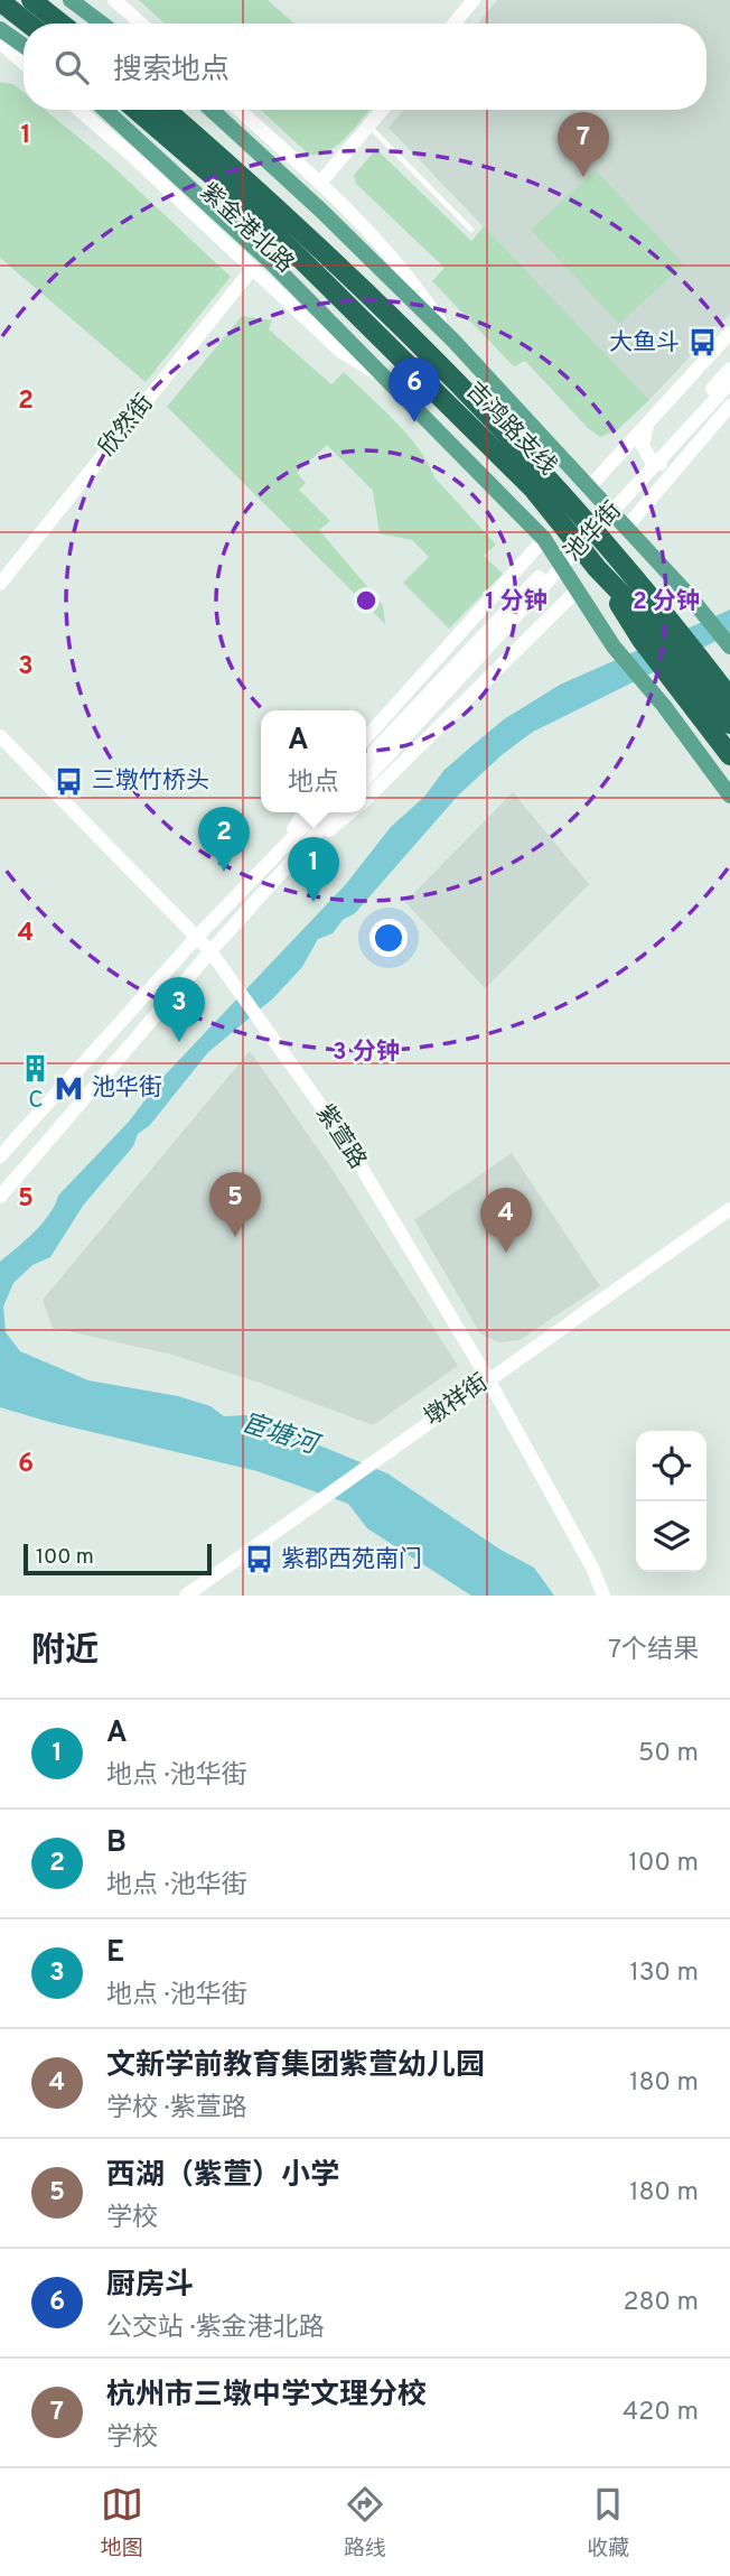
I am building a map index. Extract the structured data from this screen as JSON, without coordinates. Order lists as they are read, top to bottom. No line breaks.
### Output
{"streets":{"highway":["吉鸿路支线"],"main road":["紫金港北路","欣然街","池华街","紫萱路","墩祥街"]},"crossings":[["紫金港北路","欣然街"],["紫萱路","墩祥街"]],"water":["宦塘河"],"places":{"bus stop":["大鱼斗","三墩竹桥头","紫郡西苑南门"],"building":["C"],"metro station":["池华街"]},"scale_bar":"100 m","page":{"search":"搜索地点","pins":["7","6","2","1","3","5","4"],"popup":["A","地点"],"scale":"100 m","heading":["附近","7个结果"],"list":[{"mark":"1","name":"A","note":"地点 · 池华街","value":"50 m"},{"mark":"2","name":"B","note":"地点 · 池华街","value":"100 m"},{"mark":"3","name":"E","note":"地点 · 池华街","value":"130 m"},{"mark":"4","name":"文新学前教育集团紫萱幼儿园","note":"学校 · 紫萱路","value":"180 m"},{"mark":"5","name":"西湖（紫萱）小学","note":"学校","value":"180 m"},{"mark":"6","name":"厨房斗","note":"公交站 · 紫金港北路","value":"280 m"},{"mark":"7","name":"杭州市三墩中学文理分校","note":"学校","value":"420 m"}],"nav":["地图","路线","收藏"]},"grid":{"rows":["1","2","3","4","5","6"]},"rings":["1 分钟","2 分钟","3 分钟"]}
